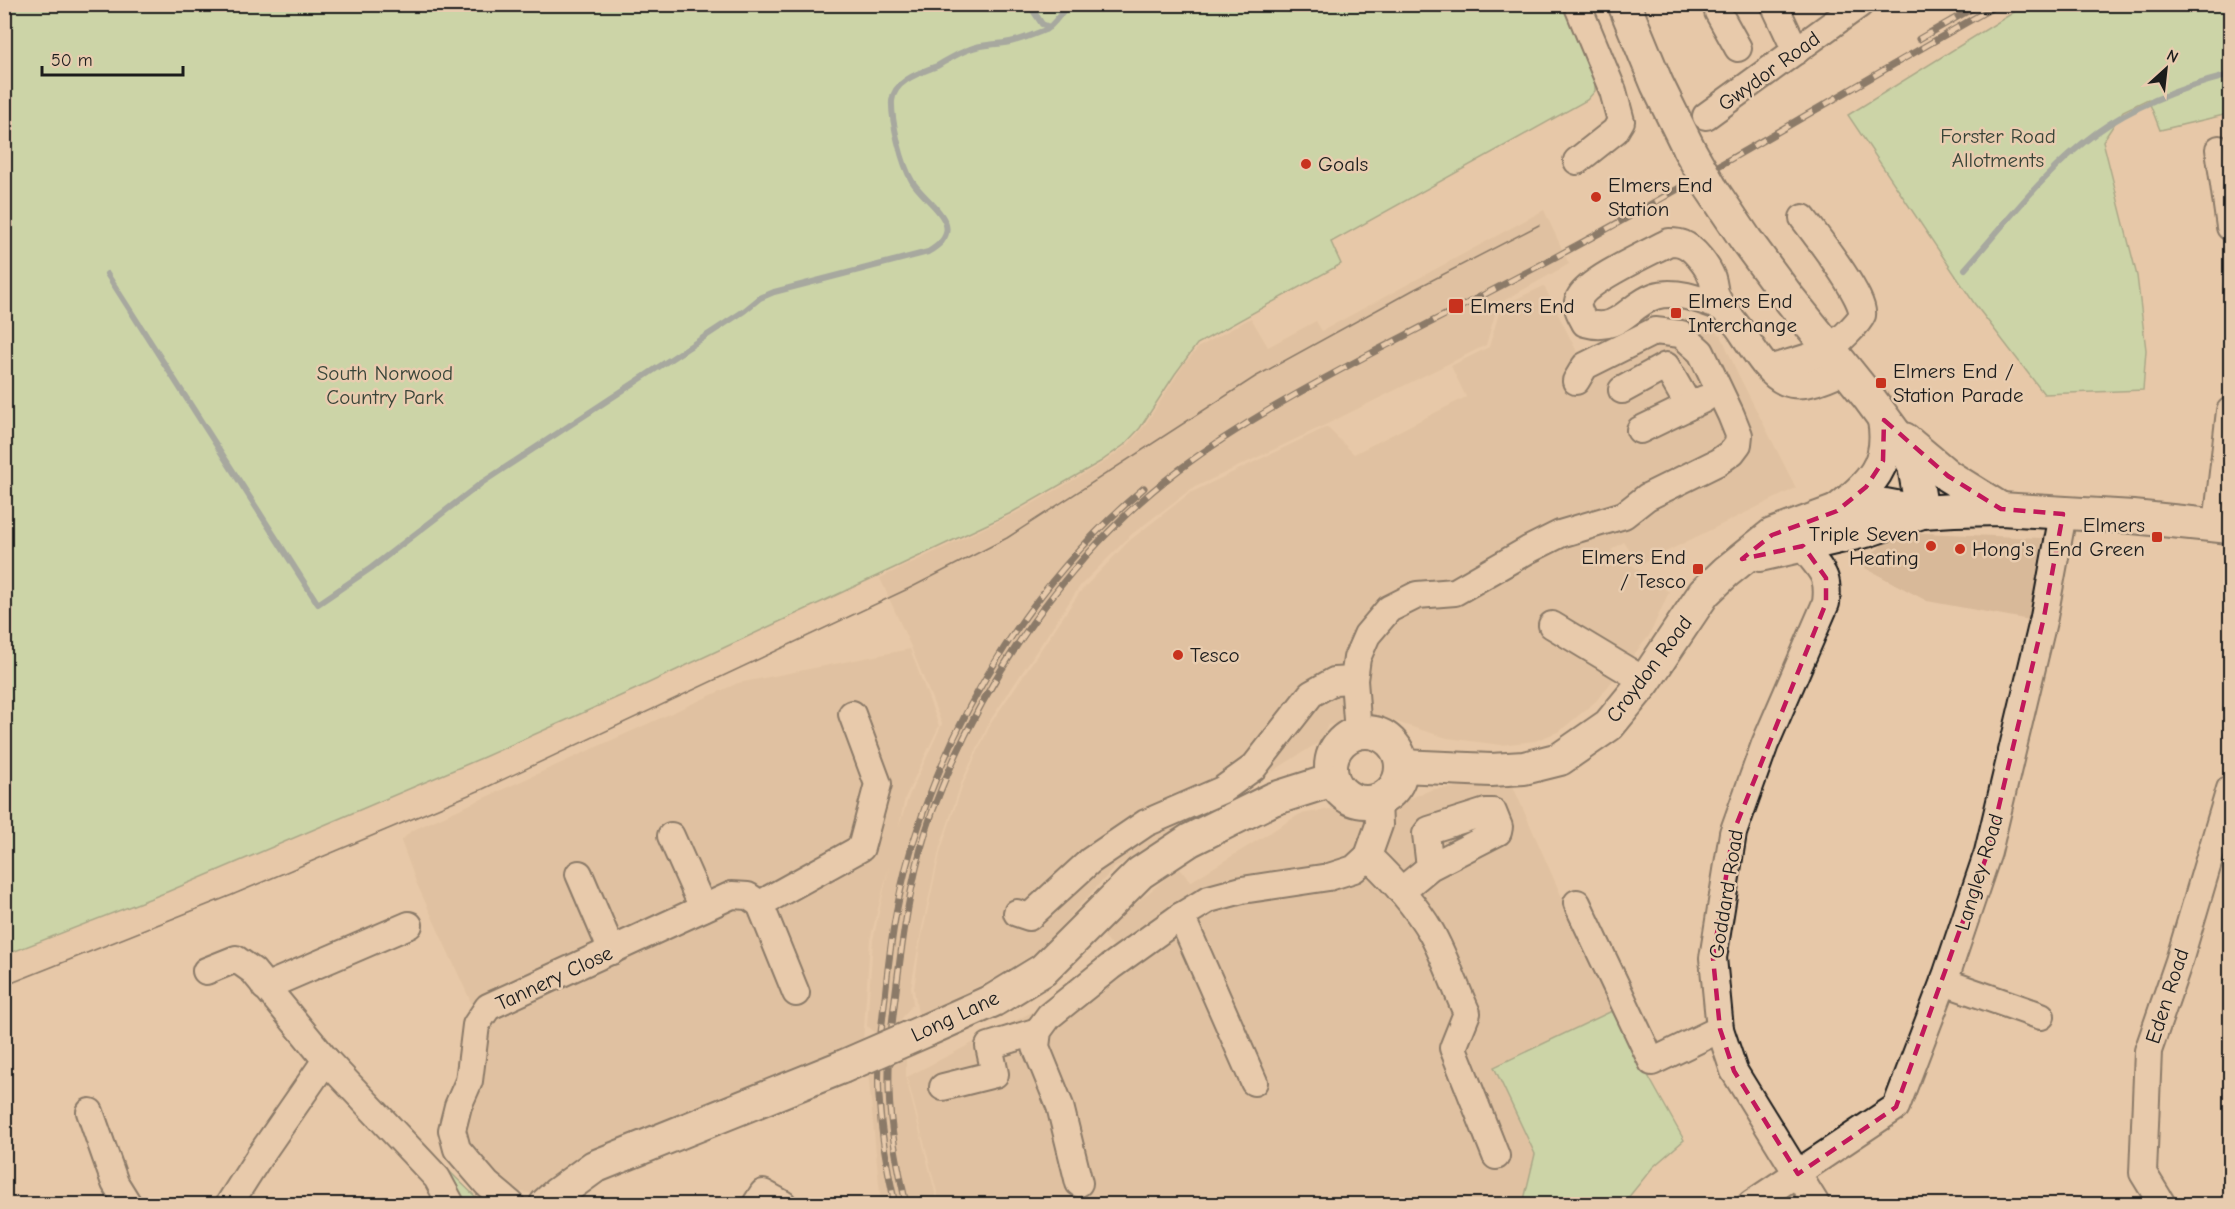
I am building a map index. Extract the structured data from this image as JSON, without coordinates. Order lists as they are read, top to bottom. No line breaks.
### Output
{"streets":{"main road":["Croydon Road","Long Lane"],"street":["Gwydor Road","Langley Road","Goddard Road","Tannery Close","Eden Road"]},"crossings":[["Croydon Road","Langley Road"],["Croydon Road","Goddard Road"],["Croydon Road","Long Lane"],["Langley Road","Goddard Road"]],"parks":["Forster Road Allotments","South Norwood Country Park"],"places":{"other":["Goals","Elmers End Station","Triple Seven Heating","Hong's","Tesco"],"transit":["Elmers End","Elmers End Interchange","Elmers End / Station Parade","Elmers End Green","Elmers End / Tesco"]},"scale_bar":"50 m","north":"top right"}
